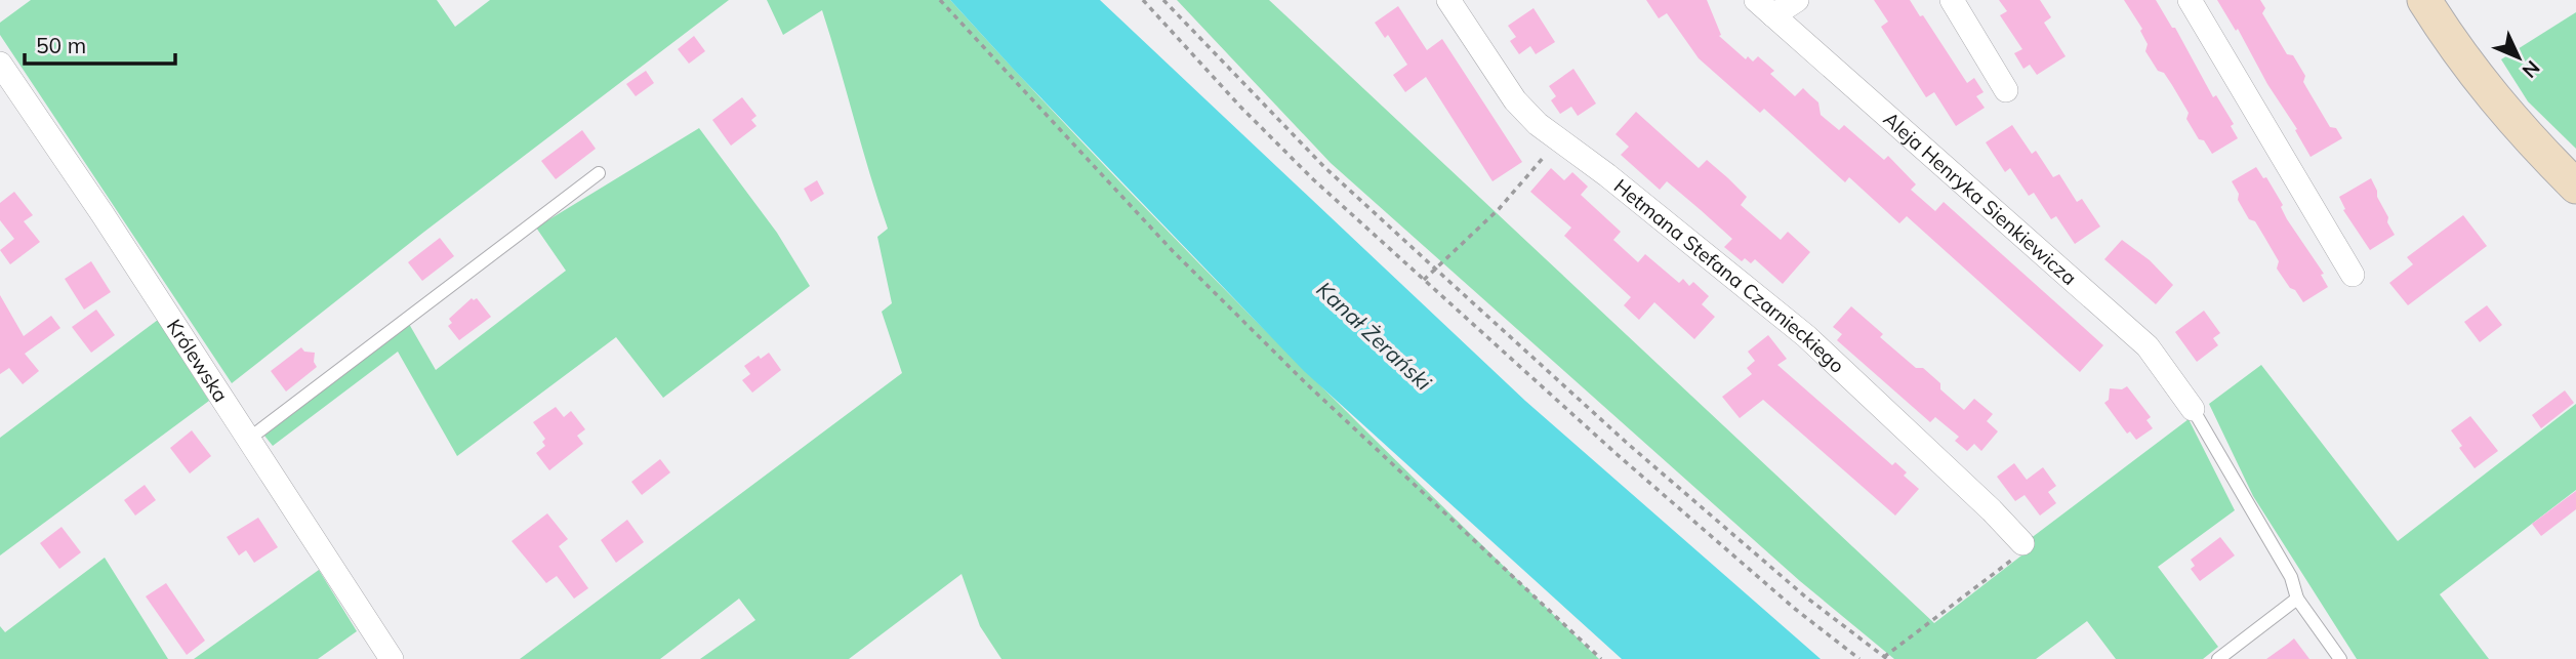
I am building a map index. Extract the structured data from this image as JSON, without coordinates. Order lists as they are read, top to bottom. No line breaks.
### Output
{"streets":{"street":["Aleja Henryka Sienkiewicza","Hetmana Stefana Czarnieckiego","Królewska"]},"water":["Kanał Żerański"],"scale_bar":"50 m","north":"bottom right"}
